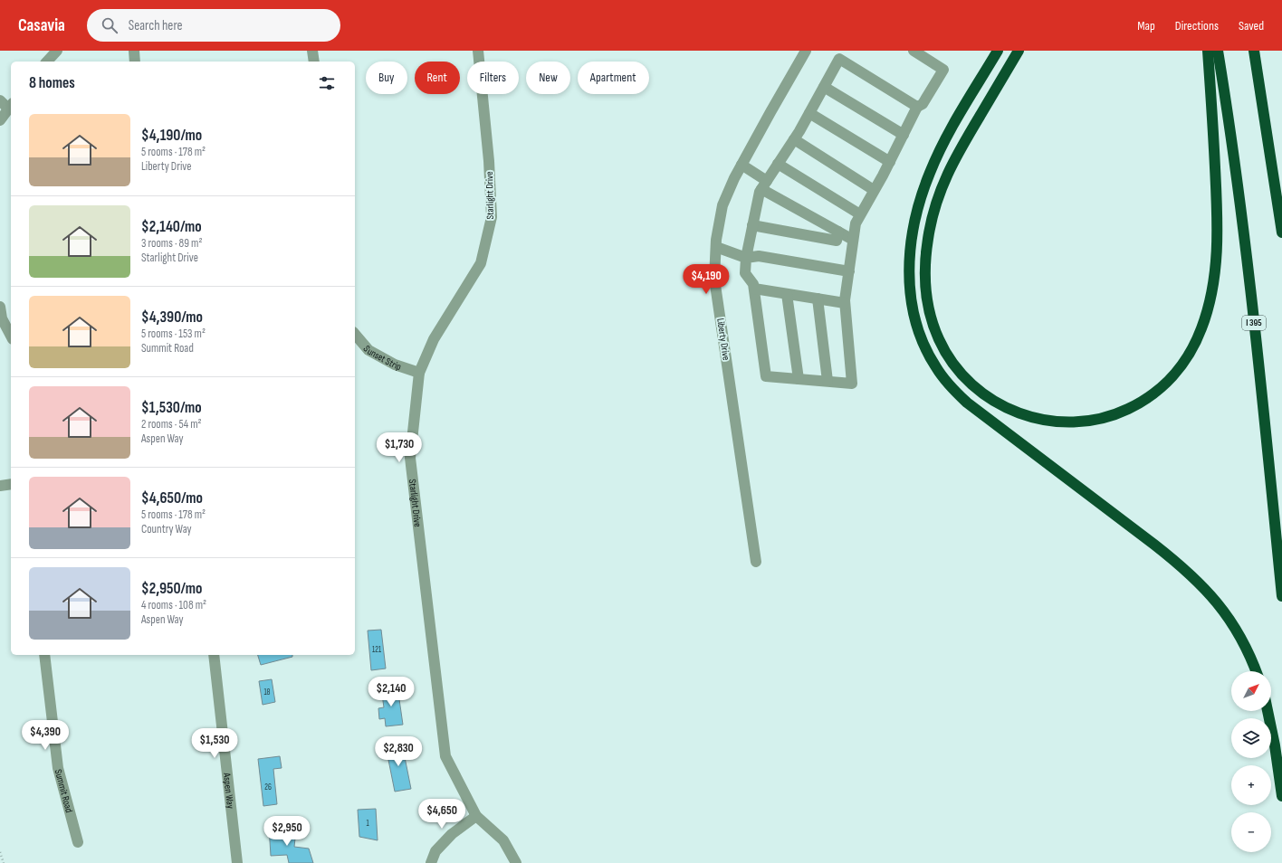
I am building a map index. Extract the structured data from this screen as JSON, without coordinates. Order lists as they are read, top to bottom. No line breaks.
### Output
{"streets":{"highway":["I 395"],"street":["Starlight Drive","Liberty Drive","Sunset Strip","Summit Road","Aspen Way"]},"crossings":[["Starlight Drive","Sunset Strip"]],"house_numbers":["121","18","26","1"],"north":"top right","page":{"header":"Casavia","search":"Search here","nav":["Map","Directions","Saved"],"chip":["Buy","Rent","Filters","New","Apartment"],"heading":"8 homes","list":[{"name":"$4,190/mo","note":"5 rooms · 178 m² · Liberty Drive"},{"name":"$2,140/mo","note":"3 rooms · 89 m² · Starlight Drive"},{"name":"$4,390/mo","note":"5 rooms · 153 m² · Summit Road"},{"name":"$1,530/mo","note":"2 rooms · 54 m² · Aspen Way"},{"name":"$4,650/mo","note":"5 rooms · 178 m² · Country Way"},{"name":"$2,950/mo","note":"4 rooms · 108 m² · Aspen Way"}],"price":["$4,190","$1,730","$2,140","$4,390","$1,530","$2,830","$4,650","$2,950"],"map_buttons":["+","−"]}}
